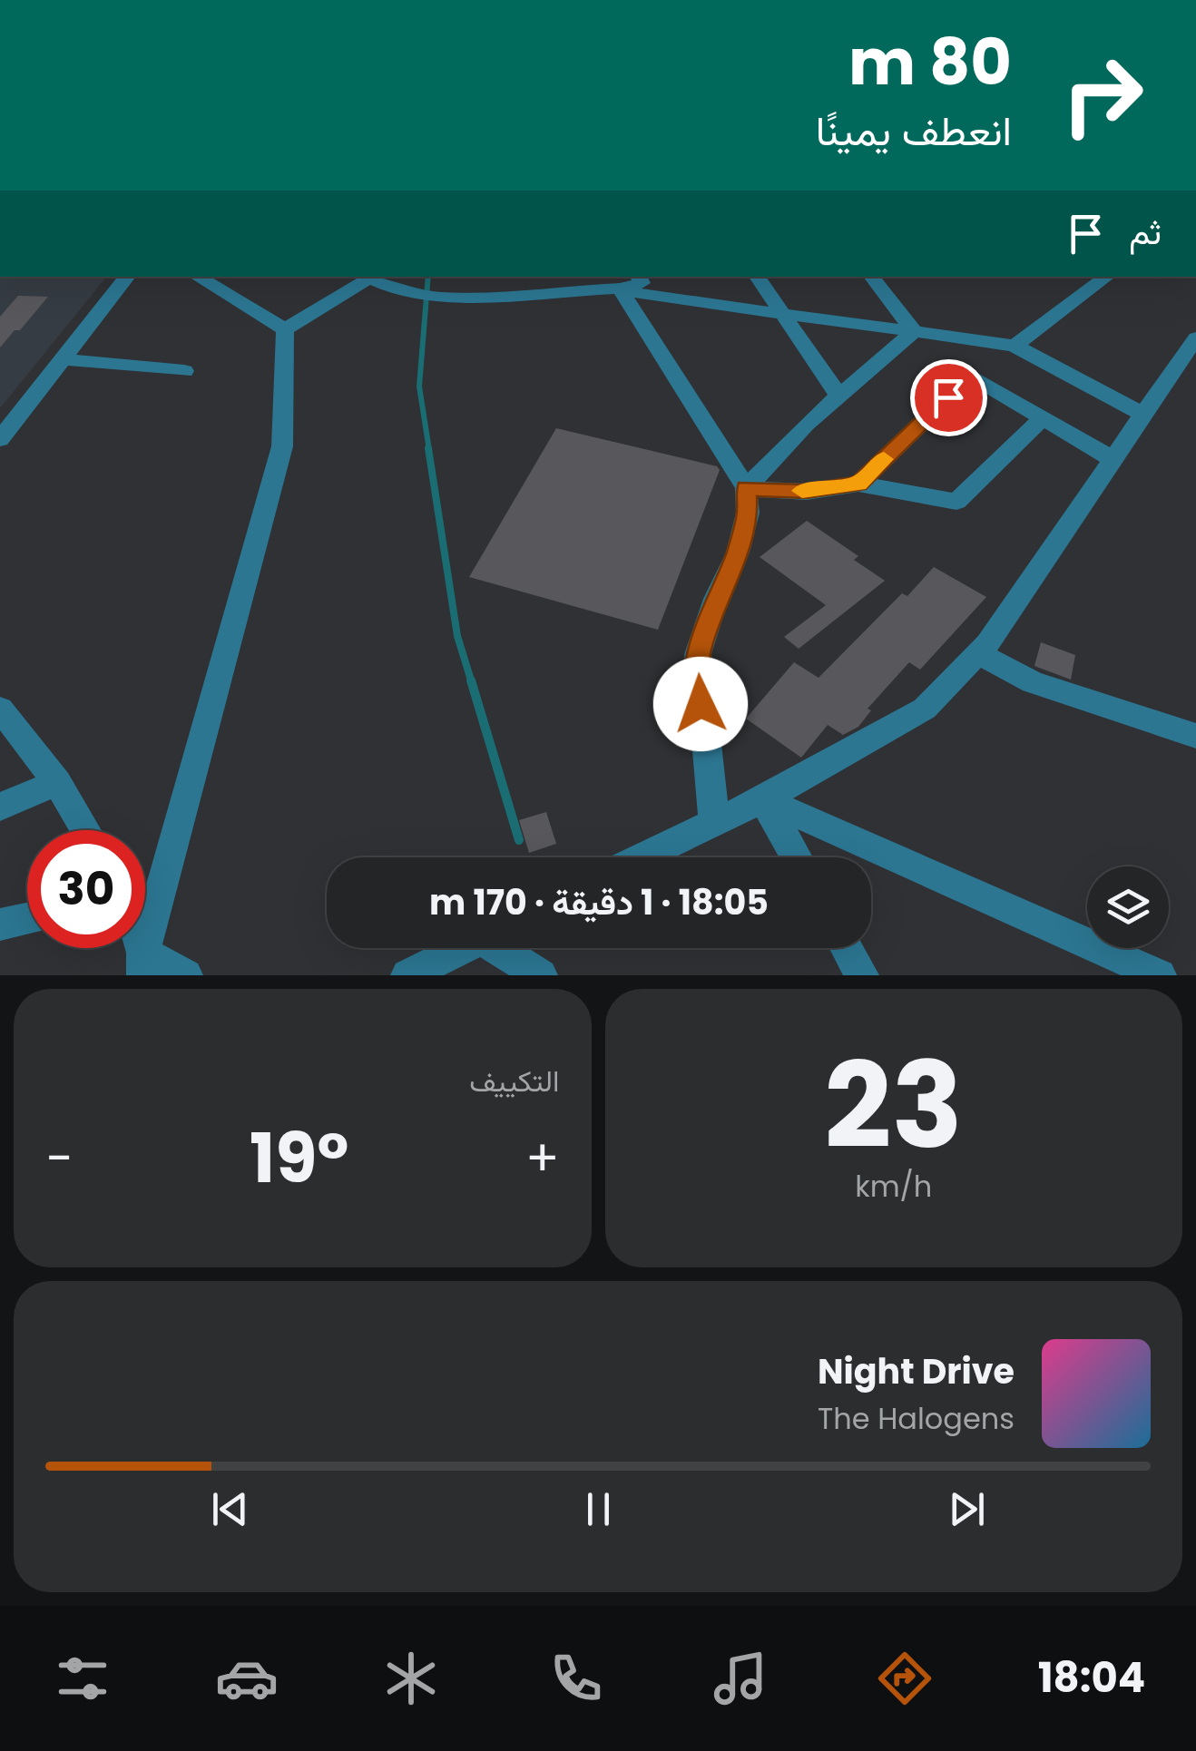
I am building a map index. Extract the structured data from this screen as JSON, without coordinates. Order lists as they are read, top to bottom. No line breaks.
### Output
{"page":{"turn":["80 m","انعطف يمينًا"],"then":"ثم","limit":"30","trip":"18:05 · 1 دقيقة · 170 m","tile":[["23","km/h"],"التكييف"],"heat":["−","19°","+"],"song":["Night Drive","The Halogens"],"tabs":"18:04"}}
